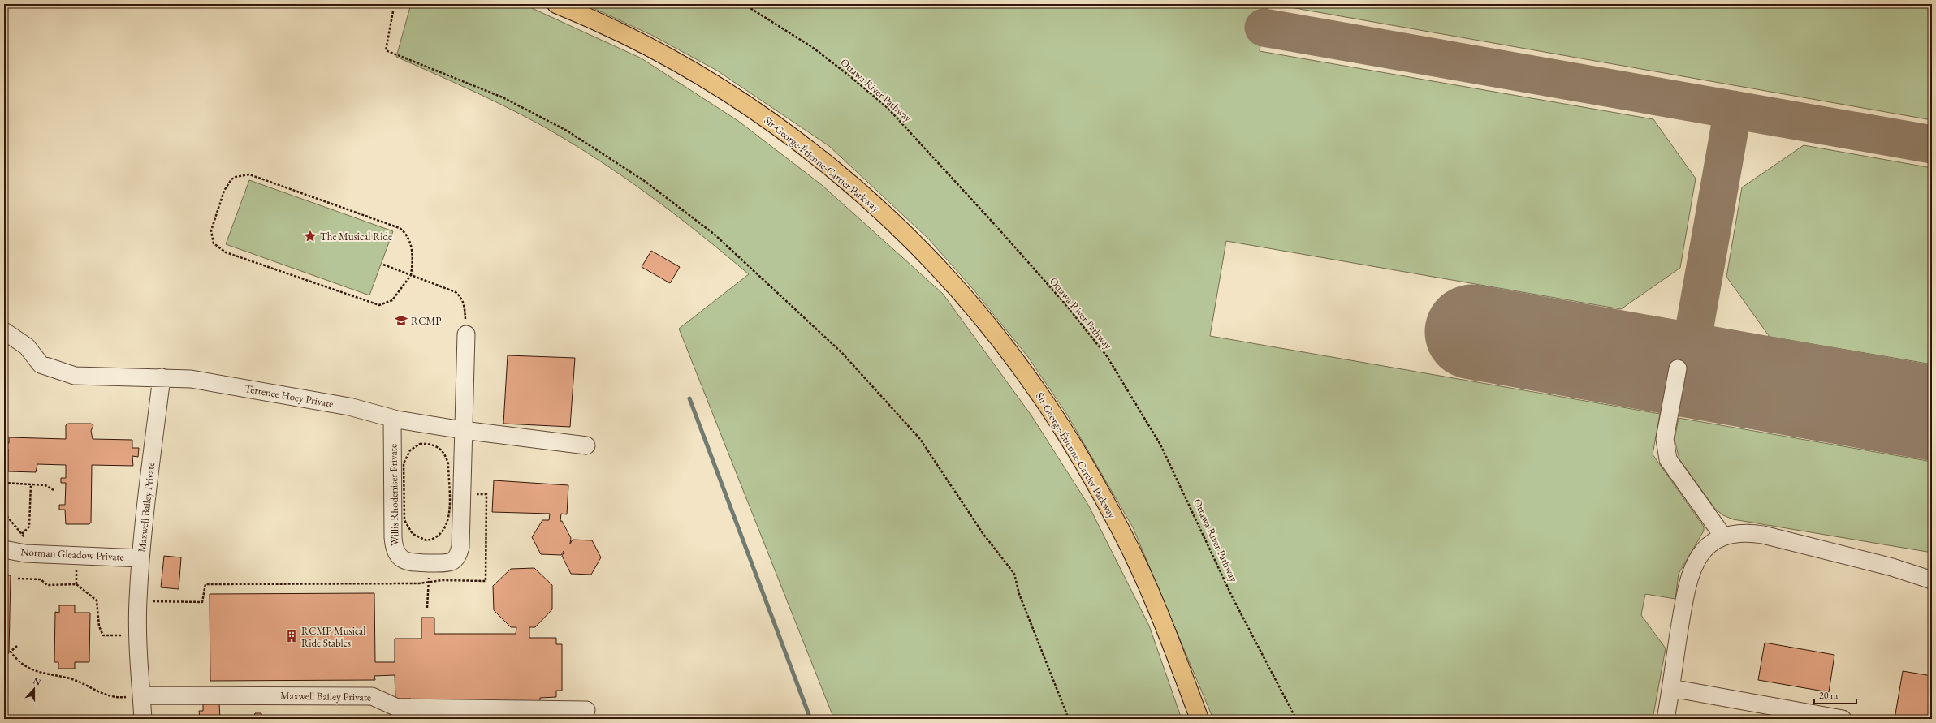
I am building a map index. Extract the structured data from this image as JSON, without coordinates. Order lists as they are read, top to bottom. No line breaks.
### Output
{"streets":{"main road":["Sir-George-Étienne-Cartier Parkway"],"lane":["Terrence Hoey Private","Willis Rhodeniser Private","Maxwell Bailey Private","Norman Gleadow Private"],"path":["Ottawa River Pathway"]},"crossings":[["Terrence Hoey Private","Willis Rhodeniser Private"],["Terrence Hoey Private","Maxwell Bailey Private"],["Maxwell Bailey Private","Norman Gleadow Private"]],"places":{"place":["The Musical Ride"],"school or university":["RCMP"],"building":["RCMP Musical Ride Stables"]},"scale_bar":"20 m","north":"top"}
